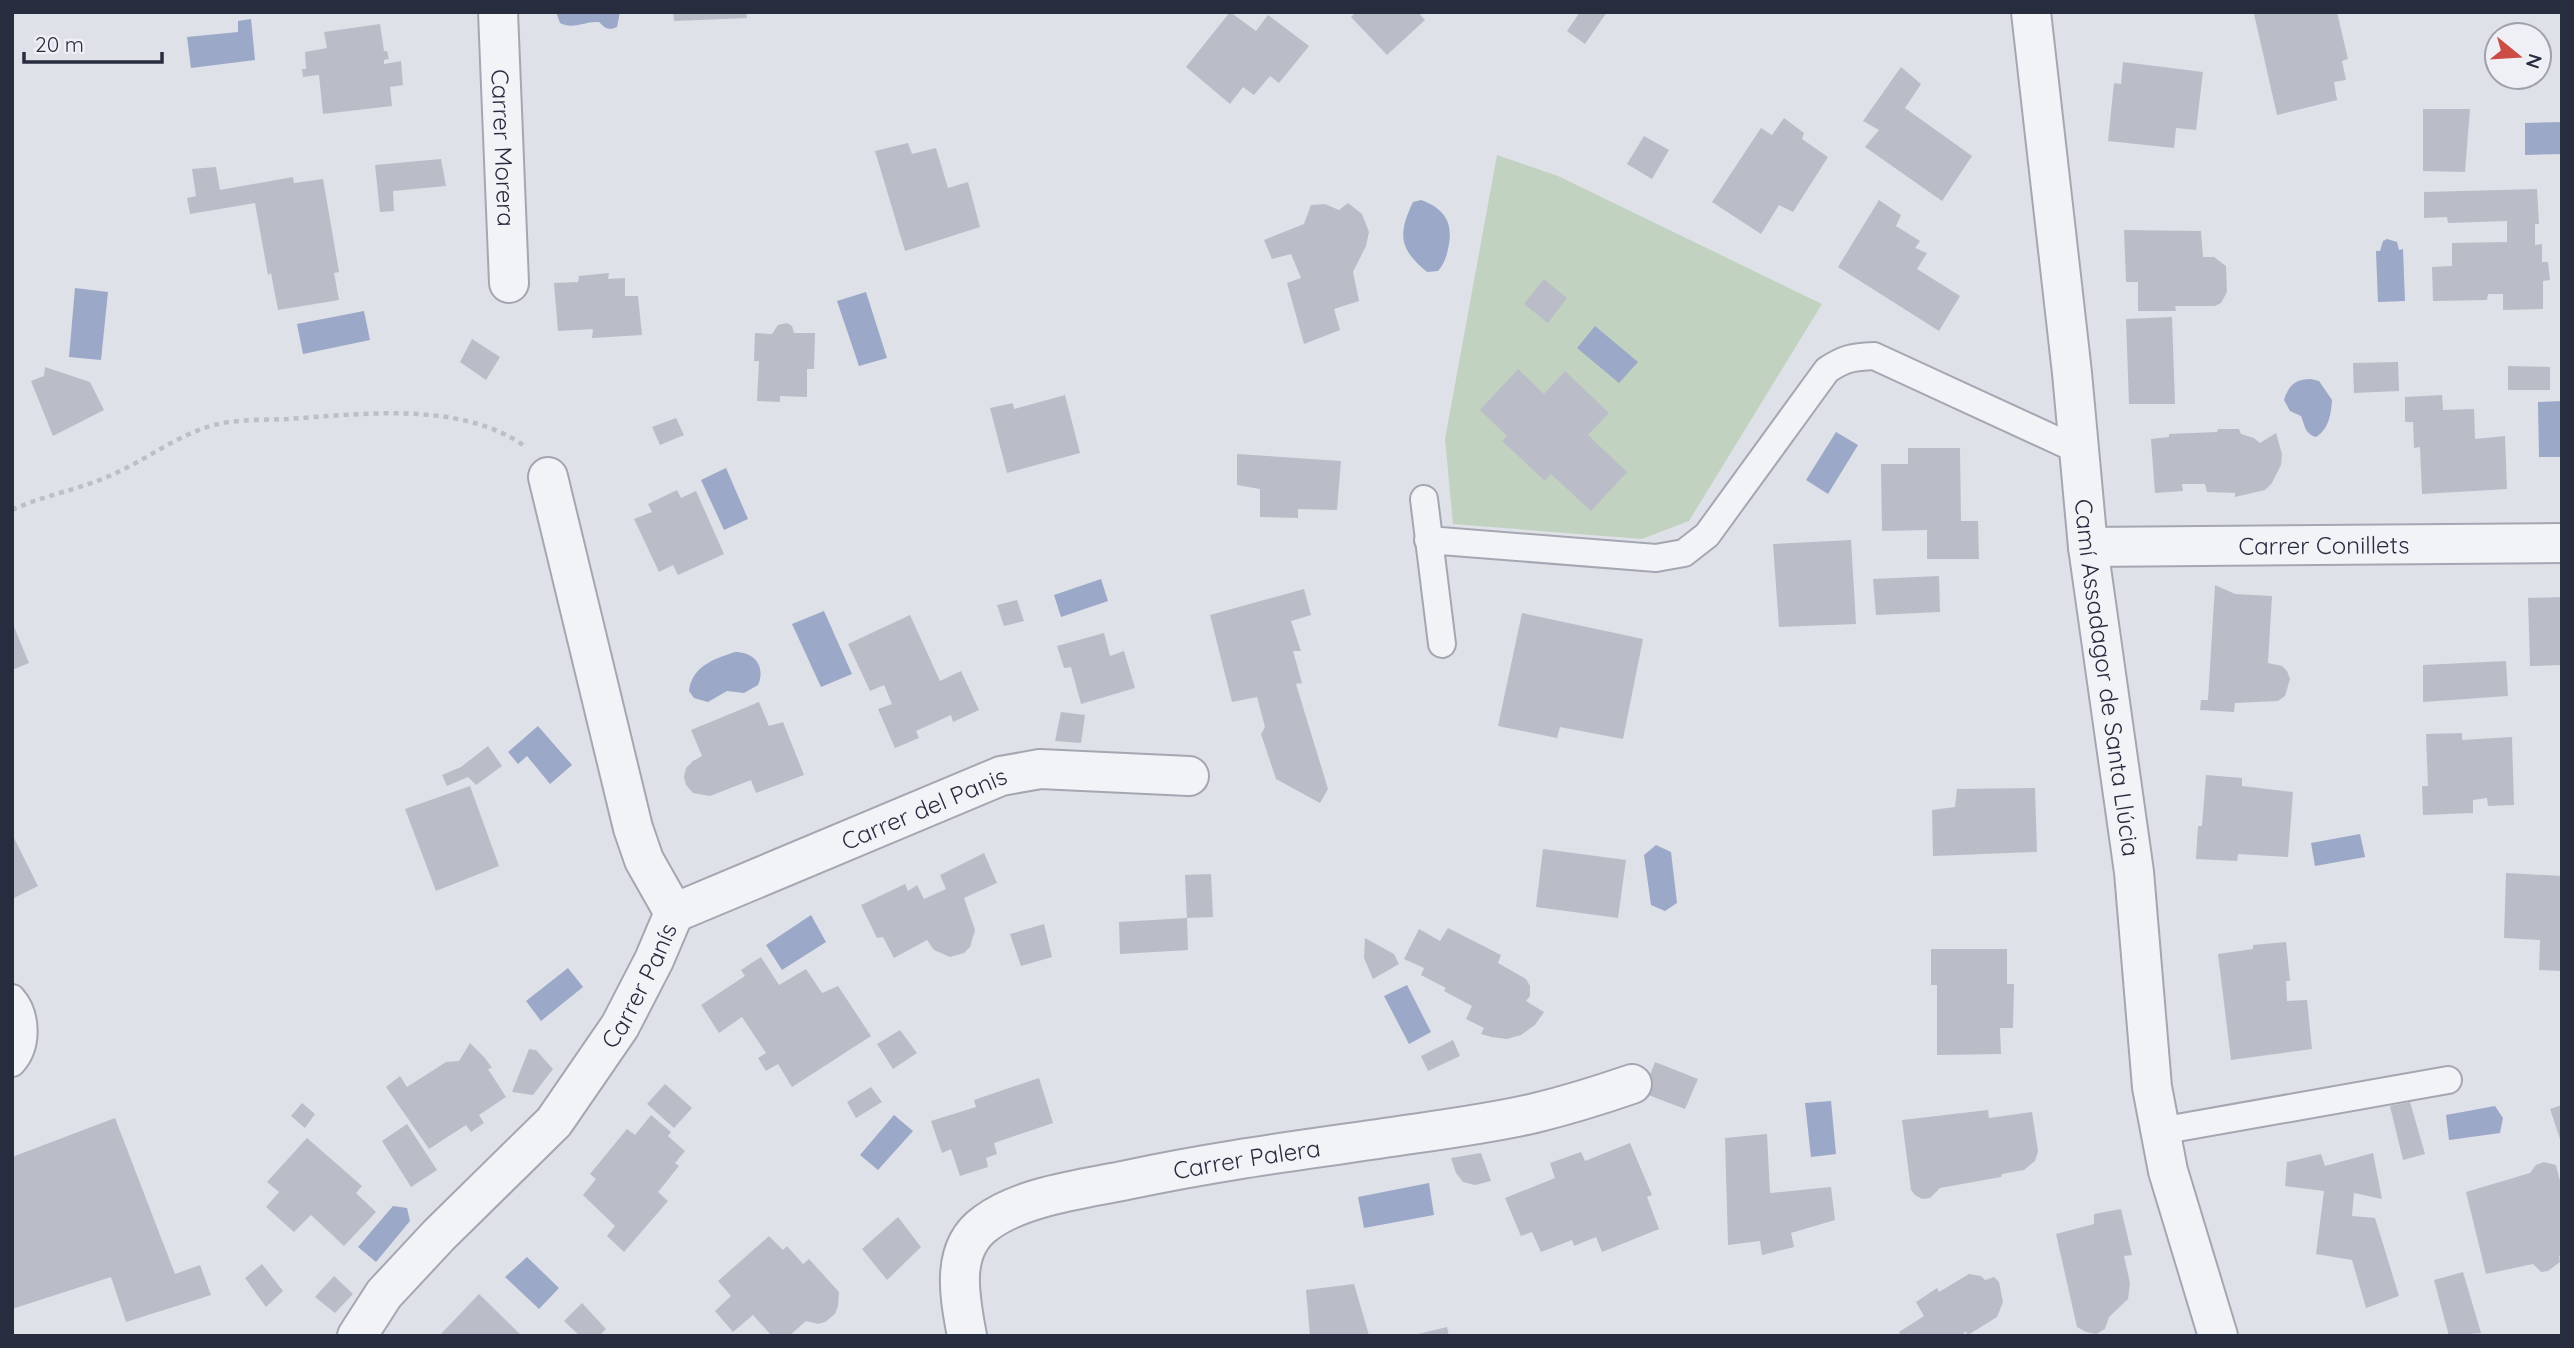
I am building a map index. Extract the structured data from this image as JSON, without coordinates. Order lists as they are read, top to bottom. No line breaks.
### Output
{"streets":{"street":["Carrer Morera","Carrer Conillets","Camí Assadagor de Santa Llúcia","Carrer del Panis","Carrer Panís","Carrer Palera"]},"crossings":[["Carrer Conillets","Camí Assadagor de Santa Llúcia"],["Carrer del Panis","Carrer Panís"]],"scale_bar":"20 m","north":"right"}
